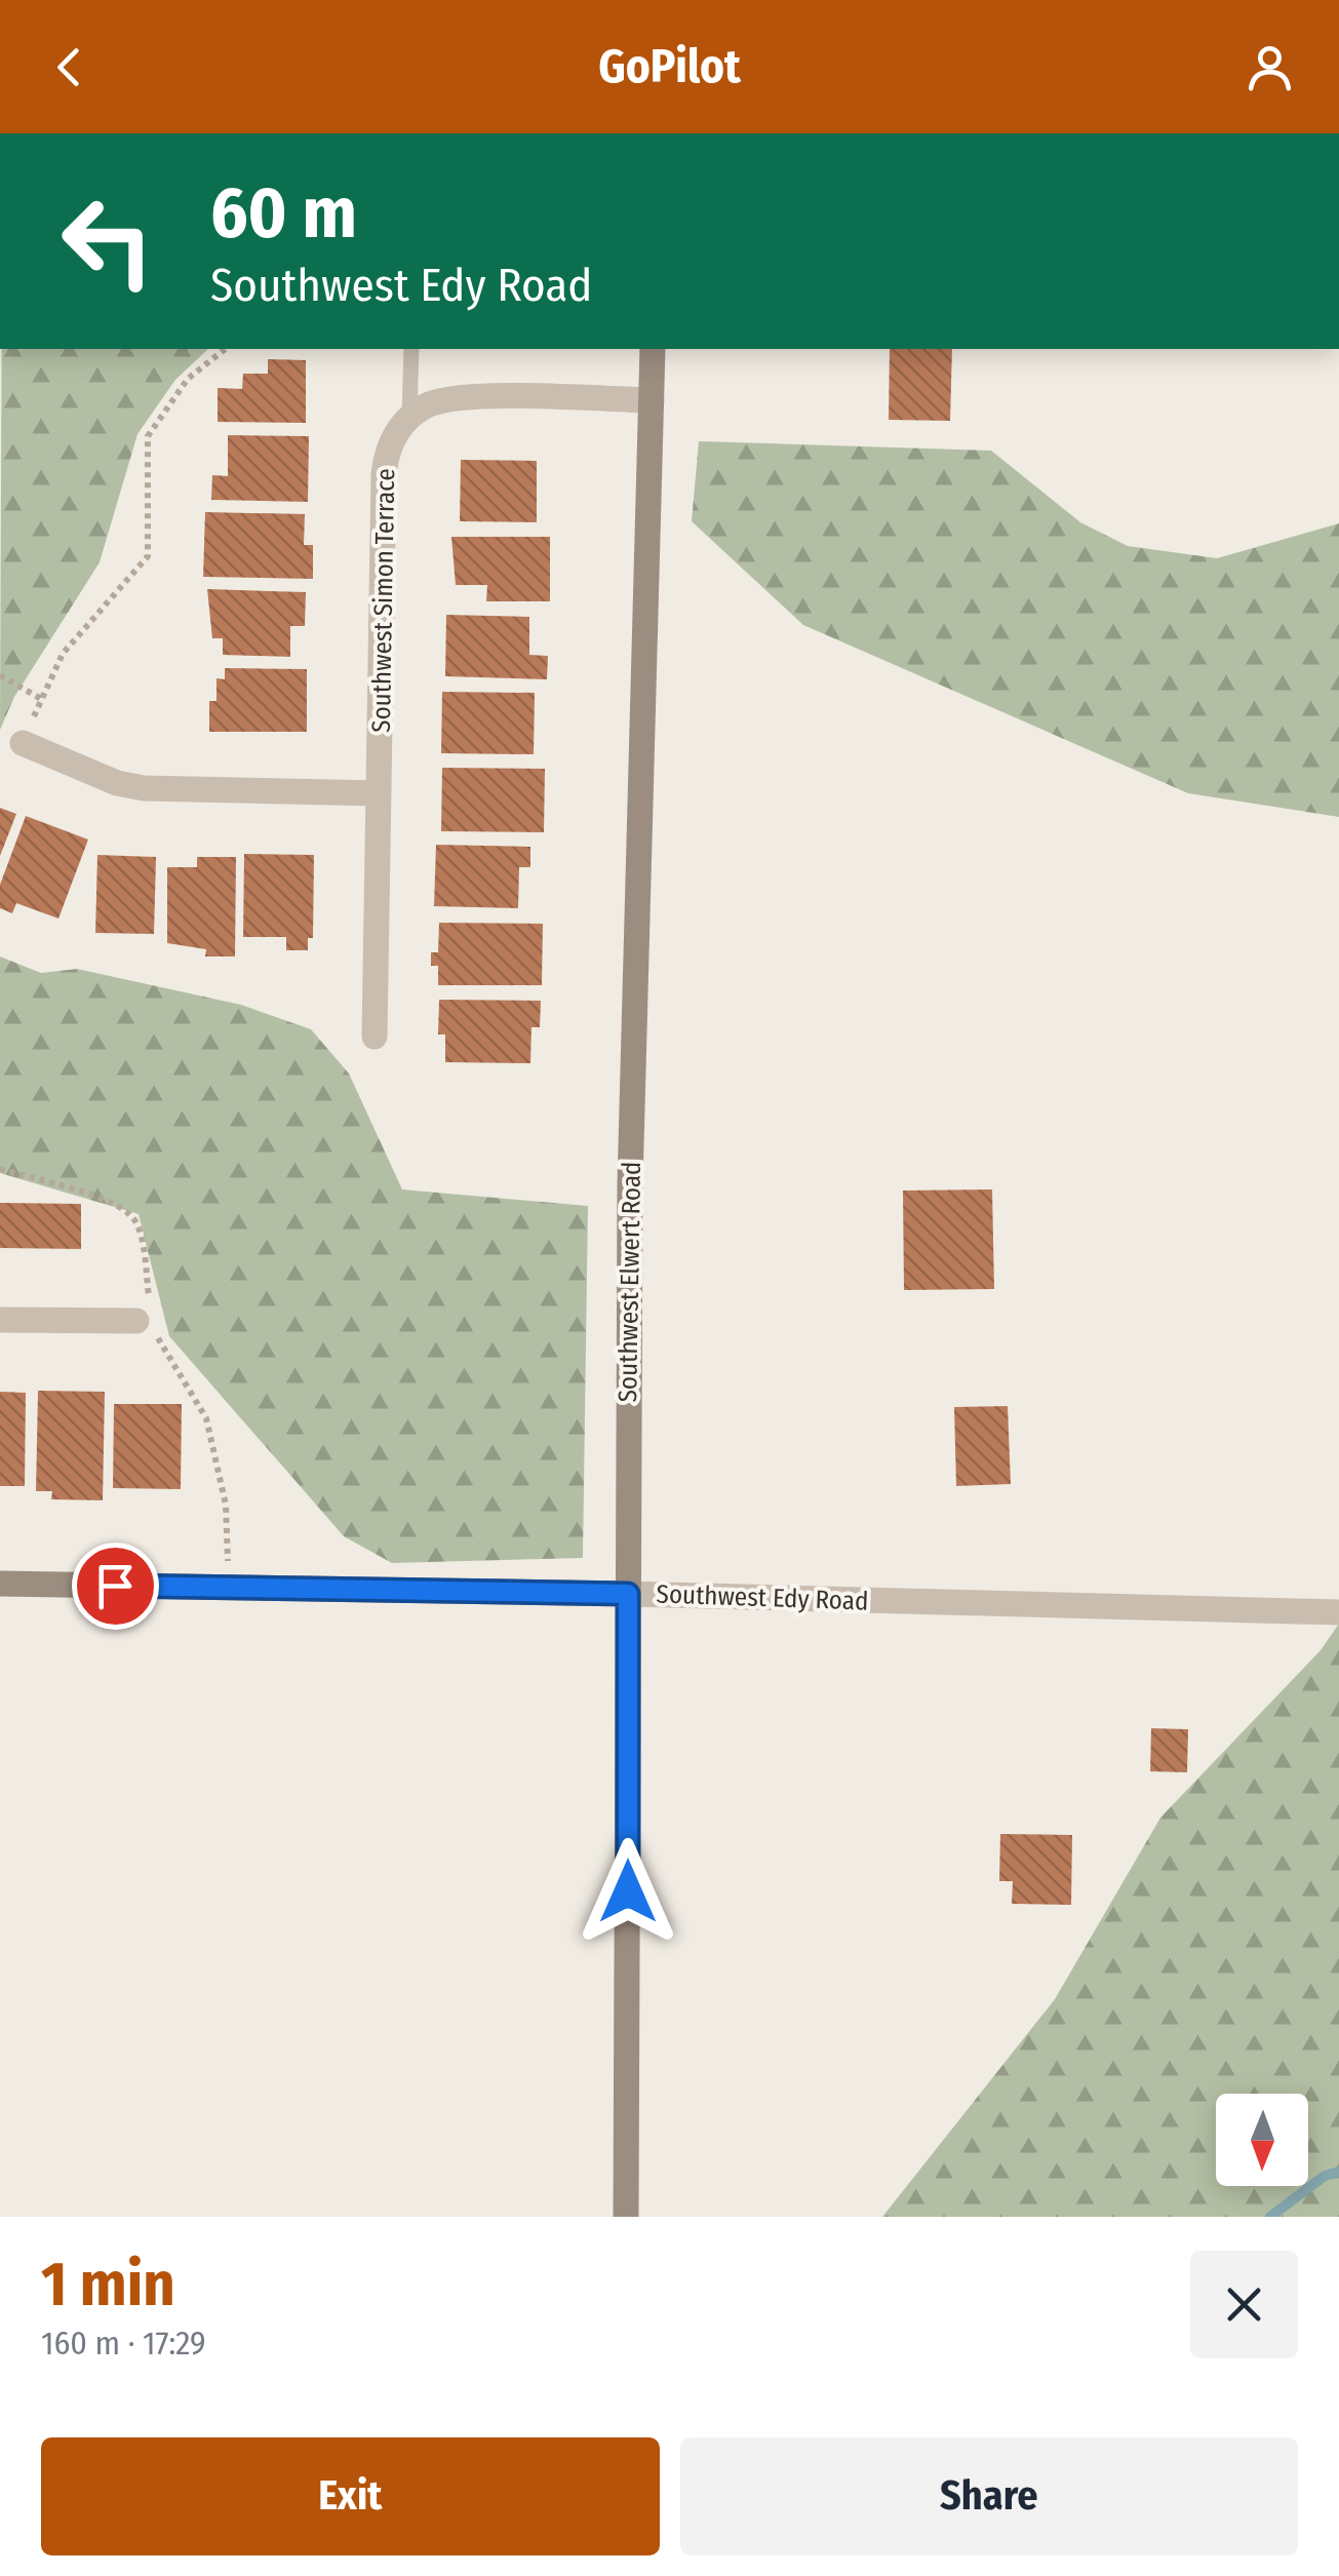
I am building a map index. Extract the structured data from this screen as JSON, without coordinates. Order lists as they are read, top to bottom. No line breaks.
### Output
{"streets":{"main road":["Southwest Elwert Road","Southwest Edy Road"],"street":["Southwest Simon Terrace"]},"crossings":[["Southwest Elwert Road","Southwest Edy Road"]],"north":"bottom","page":{"header":"GoPilot","turn":["60 m","Southwest Edy Road"],"heading":["1 min","160 m · 17:29"],"buttons":["Exit","Share"]}}
